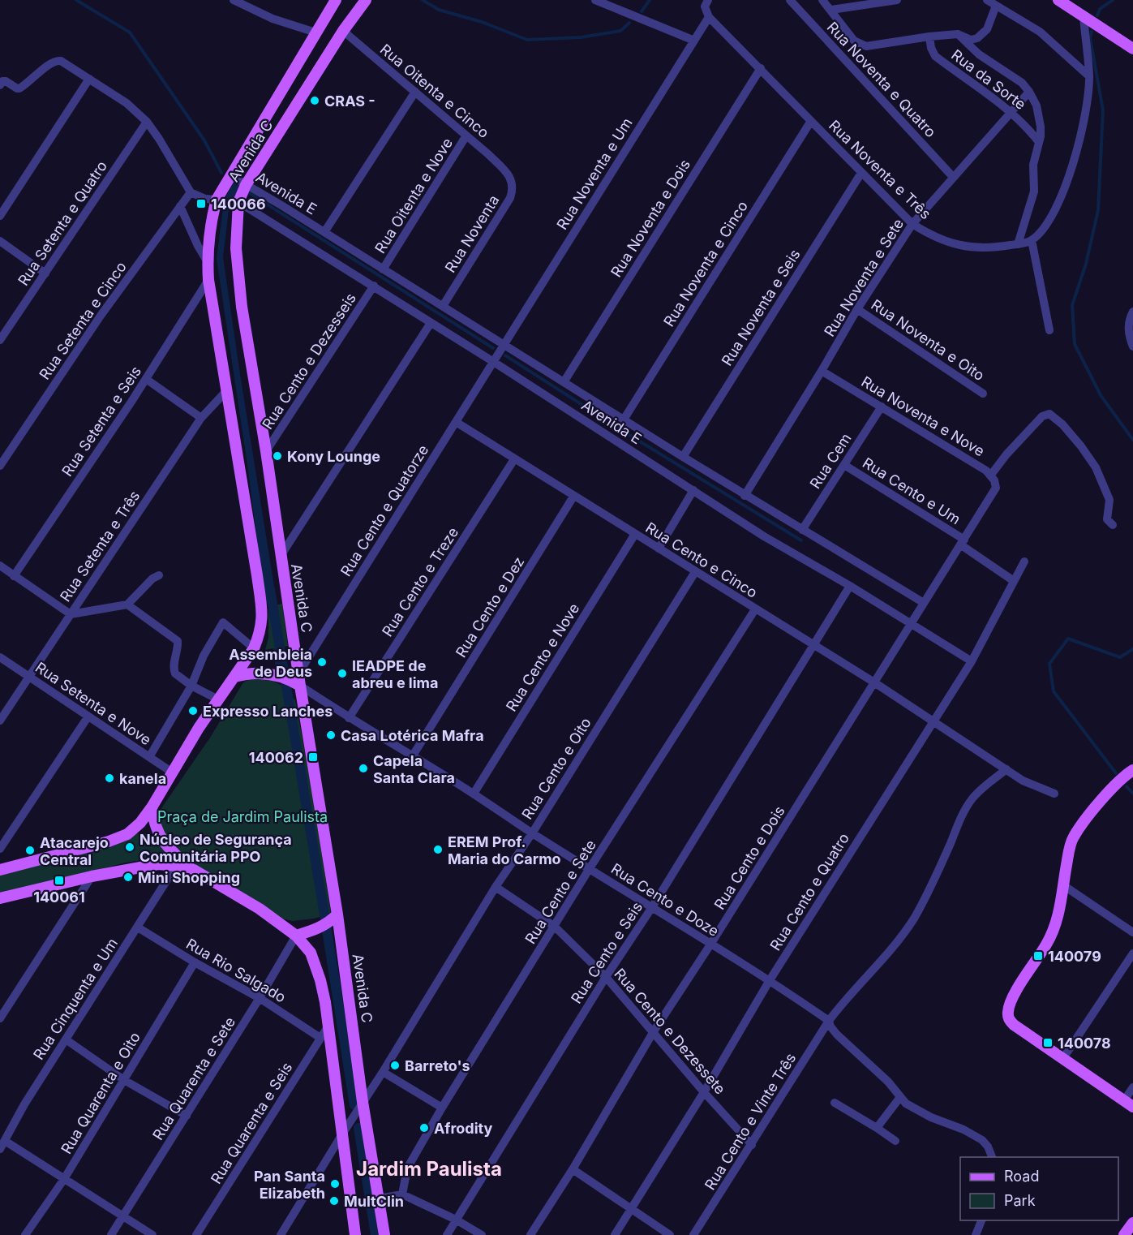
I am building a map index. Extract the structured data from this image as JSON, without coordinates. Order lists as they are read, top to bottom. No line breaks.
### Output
{"streets":{"main road":["Avenida C"],"street":["Rua Noventa e Quatro","Rua da Sorte","Rua Oitenta e Cinco","Rua Noventa e Três","Rua Noventa e Um","Avenida E","Rua Oitenta e Nove","Rua Noventa e Dois","Rua Setenta e Quatro","Rua Noventa","Rua Noventa e Cinco","Rua Noventa e Sete","Rua Noventa e Seis","Rua Setenta e Cinco","Rua Noventa e Oito","Rua Cento e Dezesseis","Rua Noventa e Nove","Rua Setenta e Seis","Rua Cem","Rua Cento e Um","Rua Cento e Quatorze","Rua Setenta e Três","Rua Cento e Cinco","Rua Cento e Treze","Rua Cento e Dez","Rua Cento e Nove","Rua Setenta e Nove","Rua Cento e Oito","Rua Cento e Dois","Rua Cento e Sete","Rua Cento e Quatro","Rua Cento e Doze","Rua Cento e Seis","Rua Rio Salgado","Rua Cinquenta e Um","Rua Cento e Dezessete","Rua Quarenta e Sete","Rua Quarenta e Oito","Rua Cento e Vinte Três","Rua Quarenta e Seis"]},"crossings":[["Rua Noventa e Quatro","Rua Noventa e Sete"],["Rua da Sorte","Rua Noventa e Sete"],["Rua Oitenta e Cinco","Avenida C"],["Rua Oitenta e Cinco","Rua Oitenta e Nove"],["Rua Oitenta e Cinco","Rua Noventa"],["Avenida C","Avenida E"],["Avenida C","Rua Cento e Dezesseis"],["Avenida C","Rua Setenta e Seis"],["Avenida C","Rua Cento e Quatorze"],["Avenida C","Rua Setenta e Três"],["Avenida C","Rua Setenta e Nove"],["Avenida C","Rua Cento e Oito"],["Avenida C","Rua Cento e Doze"],["Rua Noventa e Três","Rua Noventa e Um"],["Rua Noventa e Três","Rua Noventa e Dois"],["Rua Noventa e Três","Rua Noventa e Cinco"],["Rua Noventa e Três","Rua Noventa e Sete"],["Rua Noventa e Três","Rua Noventa e Seis"],["Rua Noventa e Um","Avenida E"],["Rua Noventa e Um","Rua Cento e Quatorze"],["Avenida E","Rua Oitenta e Nove"],["Avenida E","Rua Noventa e Dois"],["Avenida E","Rua Noventa"],["Avenida E","Rua Noventa e Cinco"],["Avenida E","Rua Noventa e Sete"],["Avenida E","Rua Noventa e Seis"],["Avenida E","Rua Cento e Dezesseis"],["Avenida E","Rua Cem"],["Avenida E","Rua Cento e Quatorze"],["Avenida E","Rua Cento e Dois"],["Avenida E","Rua Cento e Quatro"],["Avenida E","Rua Cento e Seis"],["Rua Noventa e Sete","Rua Noventa e Oito"],["Rua Noventa e Sete","Rua Noventa e Nove"],["Rua Noventa e Nove","Rua Cem"],["Rua Noventa e Nove","Rua Cento e Dois"],["Rua Cem","Rua Cento e Um"],["Rua Cento e Um","Rua Cento e Dois"],["Rua Cento e Um","Rua Cento e Quatro"],["Rua Cento e Quatorze","Rua Cento e Cinco"],["Rua Setenta e Três","Rua Setenta e Nove"],["Rua Cento e Cinco","Rua Cento e Treze"],["Rua Cento e Cinco","Rua Cento e Dez"],["Rua Cento e Cinco","Rua Cento e Nove"],["Rua Cento e Cinco","Rua Cento e Oito"],["Rua Cento e Cinco","Rua Cento e Dois"],["Rua Cento e Cinco","Rua Cento e Sete"],["Rua Cento e Cinco","Rua Cento e Quatro"],["Rua Cento e Cinco","Rua Cento e Seis"],["Rua Cento e Cinco","Rua Cento e Vinte Três"],["Rua Cento e Treze","Rua Cento e Doze"],["Rua Cento e Dez","Rua Cento e Doze"],["Rua Cento e Nove","Rua Cento e Doze"],["Rua Cento e Oito","Rua Cento e Doze"],["Rua Cento e Oito","Rua Cento e Dezessete"],["Rua Cento e Dois","Rua Cento e Doze"],["Rua Cento e Dois","Rua Cento e Dezessete"],["Rua Cento e Sete","Rua Cento e Doze"],["Rua Cento e Sete","Rua Cento e Dezessete"],["Rua Cento e Quatro","Rua Cento e Doze"],["Rua Cento e Quatro","Rua Cento e Dezessete"],["Rua Cento e Doze","Rua Cento e Seis"],["Rua Cento e Doze","Rua Cento e Vinte Três"],["Rua Cento e Seis","Rua Cento e Dezessete"],["Rua Rio Salgado","Rua Cinquenta e Um"],["Rua Rio Salgado","Rua Quarenta e Sete"],["Rua Rio Salgado","Rua Quarenta e Oito"],["Rua Rio Salgado","Rua Quarenta e Seis"],["Rua Cento e Dezessete","Rua Cento e Vinte Três"]],"districts":["Jardim Paulista"],"parks":["Praça de Jardim Paulista"],"places":{"other":["CRAS -","Kony Lounge","Assembleia de Deus","IEADPE de abreu e lima","Expresso Lanches","Casa Lotérica Mafra","Capela Santa Clara","kanela","Núcleo de Segurança Comunitária PPO","EREM Prof. Maria do Carmo","Atacarejo Central","Mini Shopping","Barreto's","Afrodity","Pan Santa Elizabeth","MultClin"],"transit":["140066","140062","140061","140079","140078"]},"legend":["Road","Park"]}
